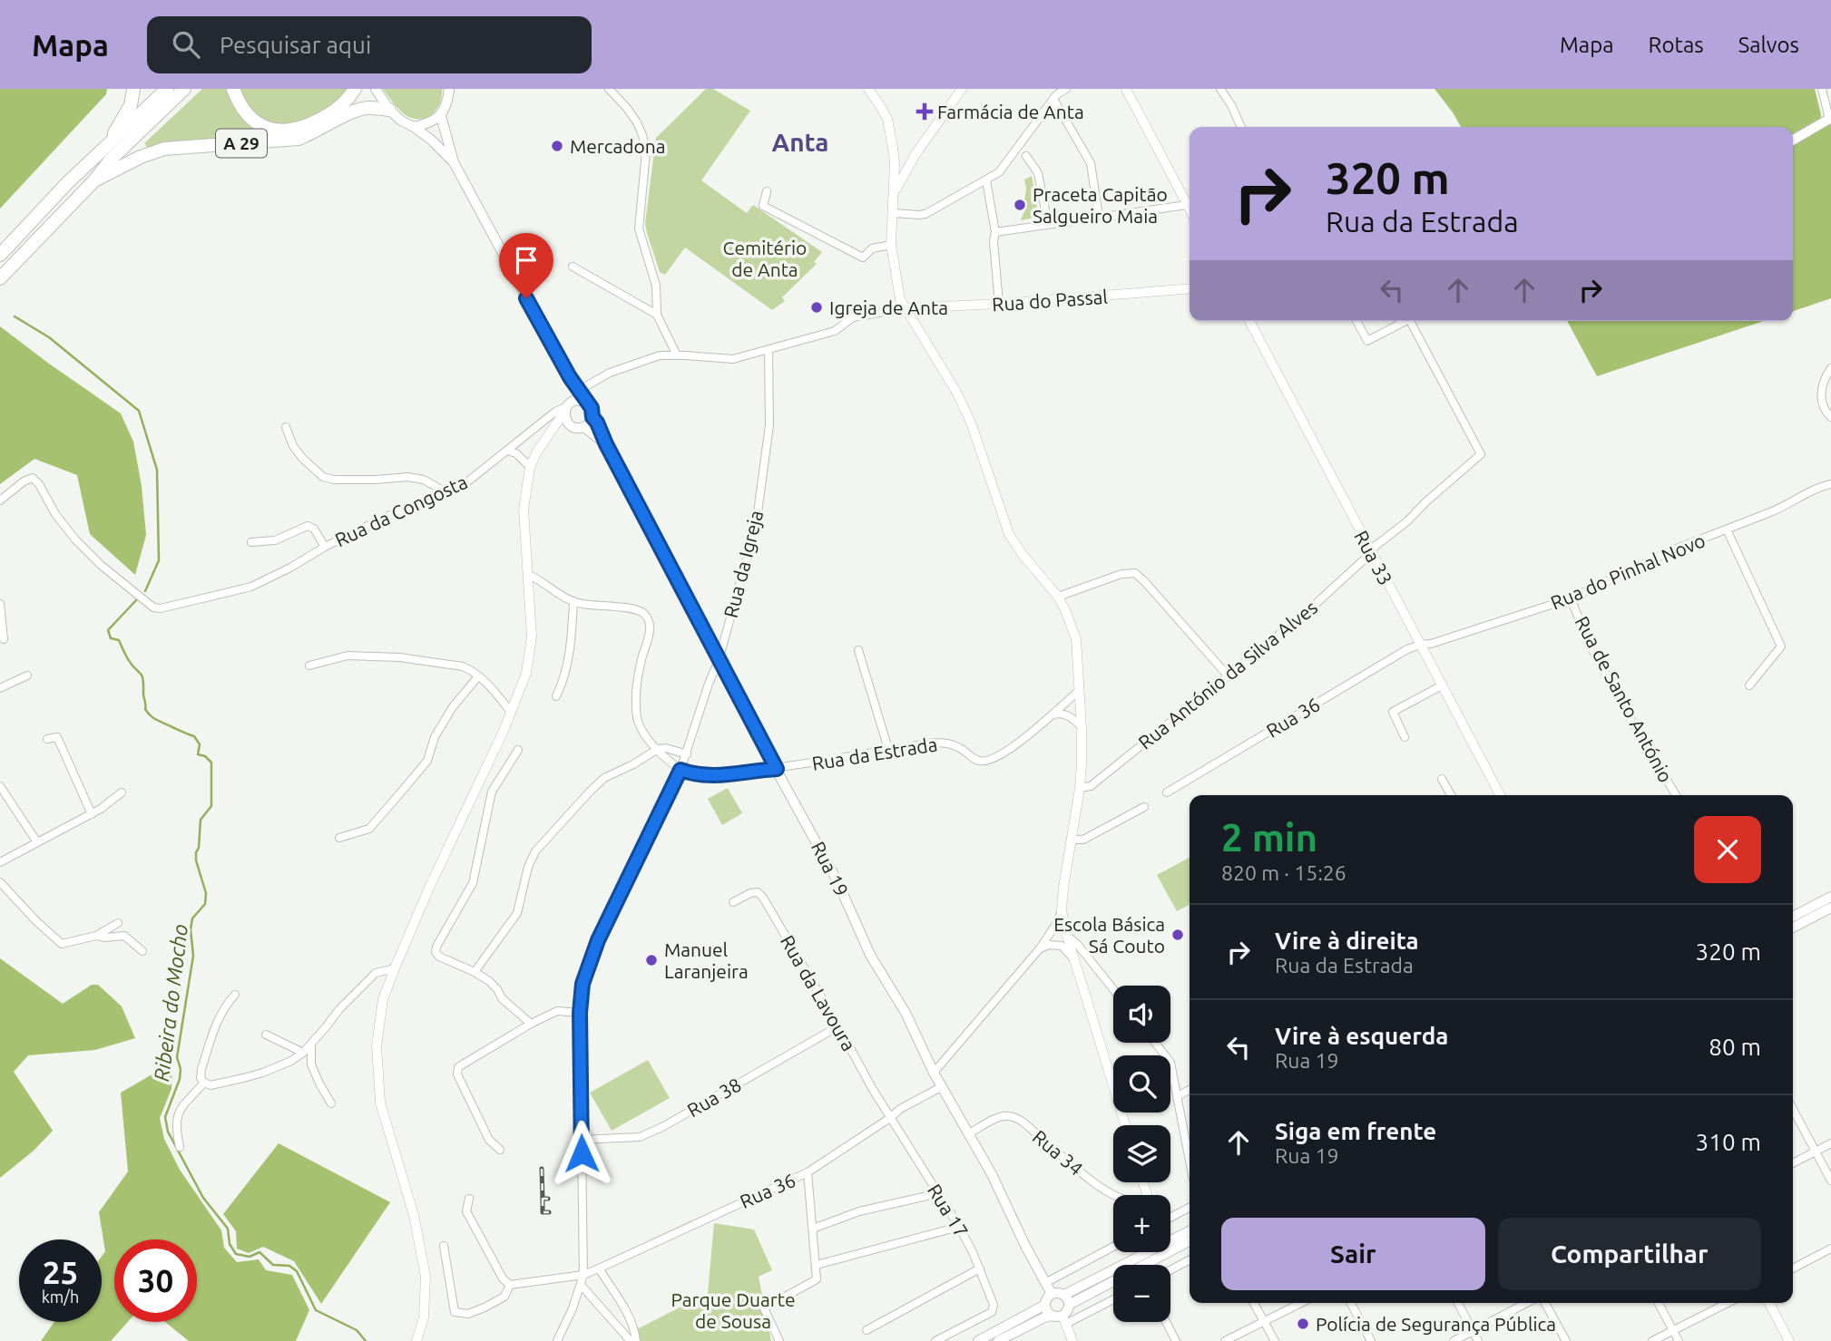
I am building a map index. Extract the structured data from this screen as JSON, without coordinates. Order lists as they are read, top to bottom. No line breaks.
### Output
{"streets":{"highway":["A 29"],"main road":["Rua 19"],"street":["Rua do Passal","Rua da Congosta","Rua 33","Rua da Igreja","Rua do Pinhal Novo","Rua António da Silva Alves","Rua de Santo António","Rua 36","Rua da Estrada","Rua da Lavoura","Rua 38","Rua 34","Rua 17"]},"crossings":[["Rua da Congosta","Rua 19"],["Rua 33","Rua do Pinhal Novo"],["Rua 33","Rua António da Silva Alves"],["Rua 33","Rua 36"],["Rua da Igreja","Rua 36"],["Rua da Igreja","Rua da Estrada"],["Rua da Igreja","Rua 19"],["Rua da Igreja","Rua 38"],["Rua do Pinhal Novo","Rua de Santo António"],["Rua do Pinhal Novo","Rua 36"],["Rua 36","Rua 19"],["Rua 36","Rua da Lavoura"],["Rua 36","Rua 17"],["Rua da Estrada","Rua 19"],["Rua 19","Rua 34"],["Rua da Lavoura","Rua 38"],["Rua da Lavoura","Rua 17"]],"districts":["Anta"],"water":["Ribeira do Mocho"],"parks":["Cemitério de Anta","Parque Duarte de Sousa"],"places":{"health":["Farmácia de Anta"],"other":["Mercadona","Praceta Capitão Salgueiro Maia","Igreja de Anta","Escola Básica Sá Couto","Manuel Laranjeira","Polícia de Segurança Pública"]},"page":{"header":"Mapa","search":"Pesquisar aqui","nav":["Mapa","Rotas","Salvos"],"turn":["320 m","Rua da Estrada"],"heading":["2 min","820 m · 15:26"],"list":[{"name":"Vire à direita","note":"Rua da Estrada","value":"320 m"},{"name":"Vire à esquerda","note":"Rua 19","value":"80 m"},{"name":"Siga em frente","note":"Rua 19","value":"310 m"}],"map_buttons":["+","−"],"buttons":["Sair","Compartilhar"],"speed":"25 km/h","limit":"30"}}
